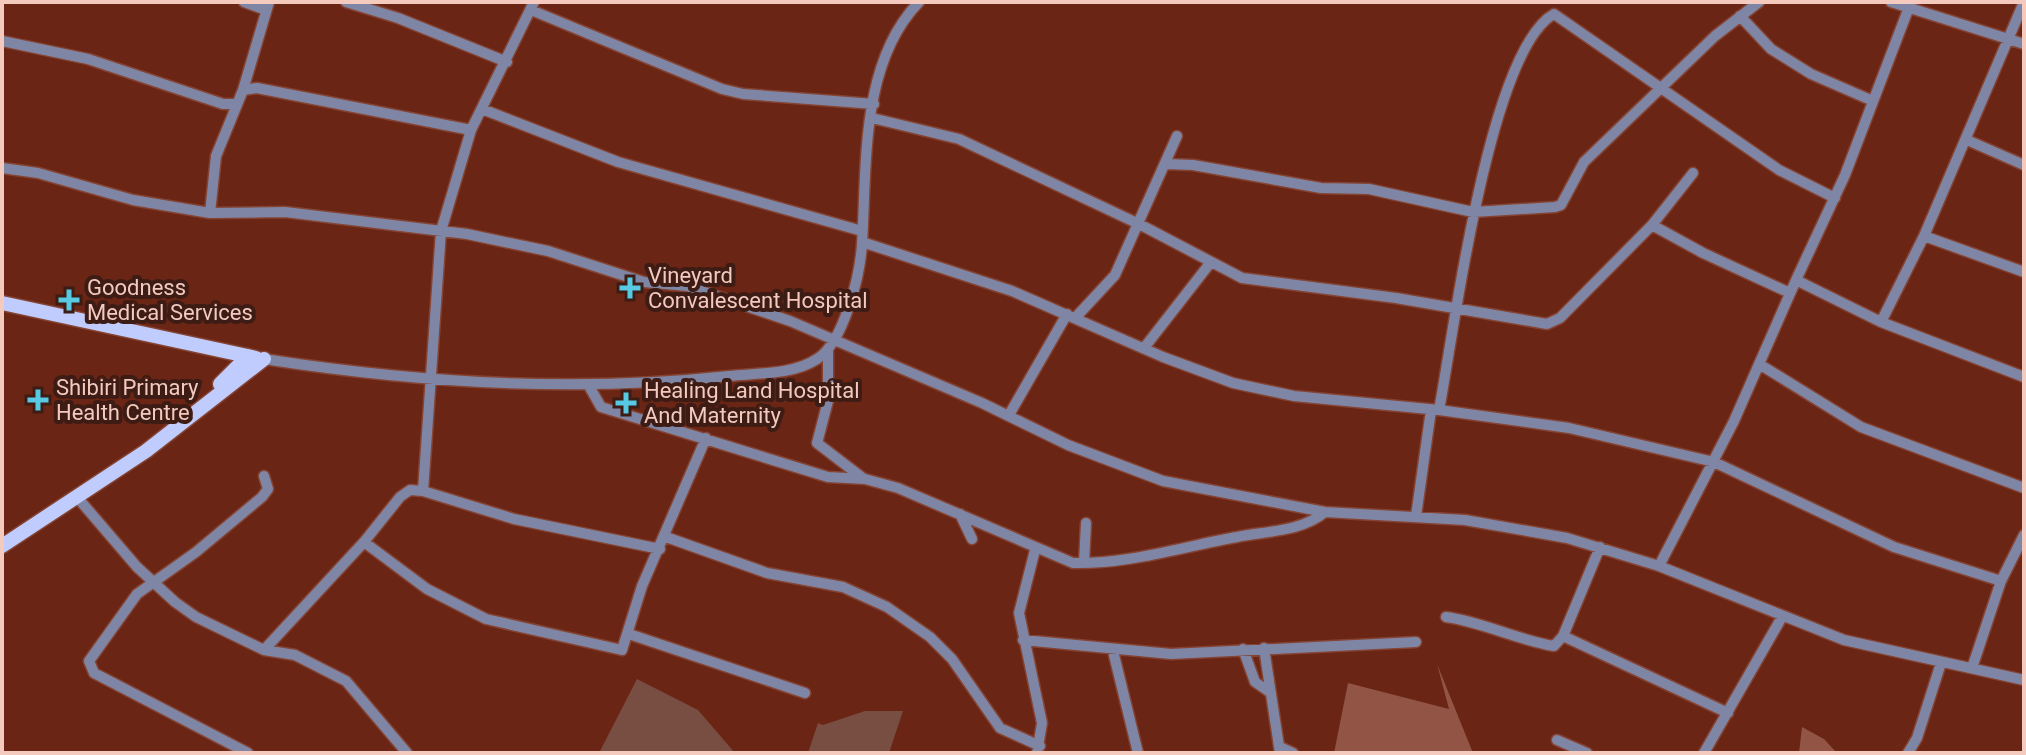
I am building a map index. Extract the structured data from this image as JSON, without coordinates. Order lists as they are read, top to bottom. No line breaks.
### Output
{"places":{"health":["Vineyard Convalescent Hospital","Goodness Medical Services","Shibiri Primary Health Centre","Healing Land Hospital And Maternity"]}}
